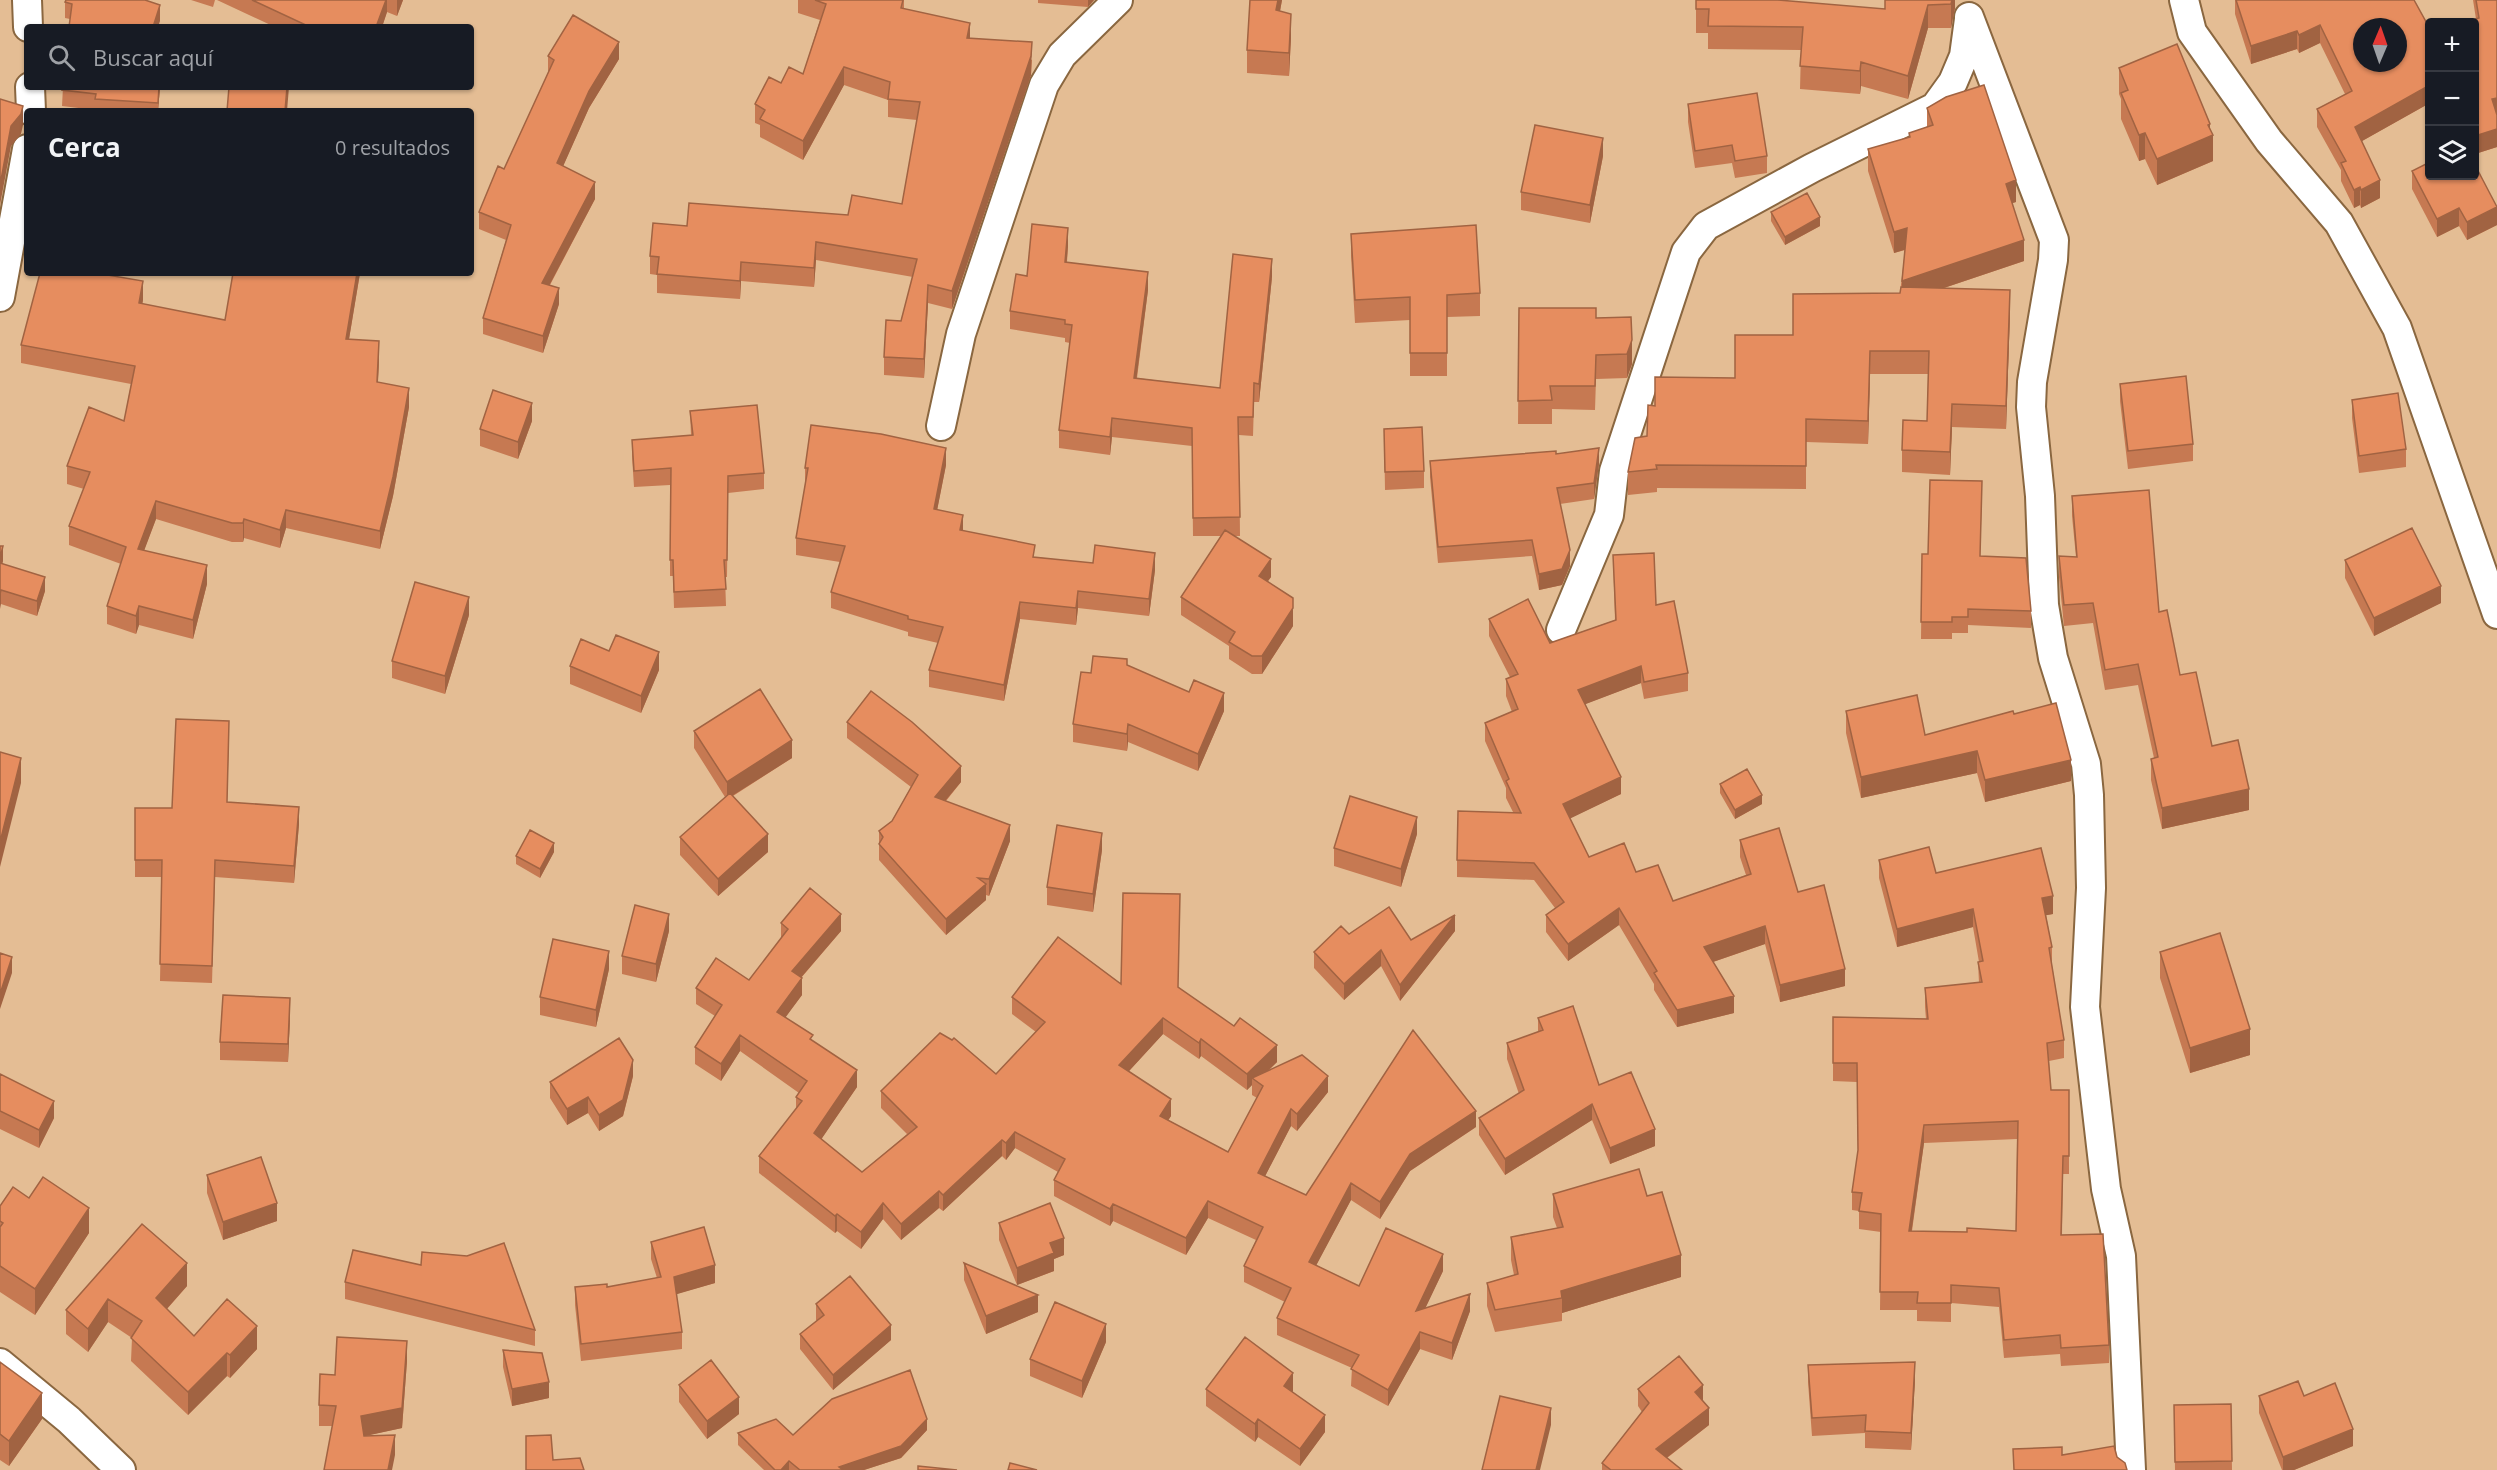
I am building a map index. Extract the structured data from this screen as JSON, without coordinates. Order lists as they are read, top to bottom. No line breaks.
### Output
{"north":"top","page":{"map_buttons":["+","−"],"search":"Buscar aquí","heading":["Cerca","0 resultados"]}}
